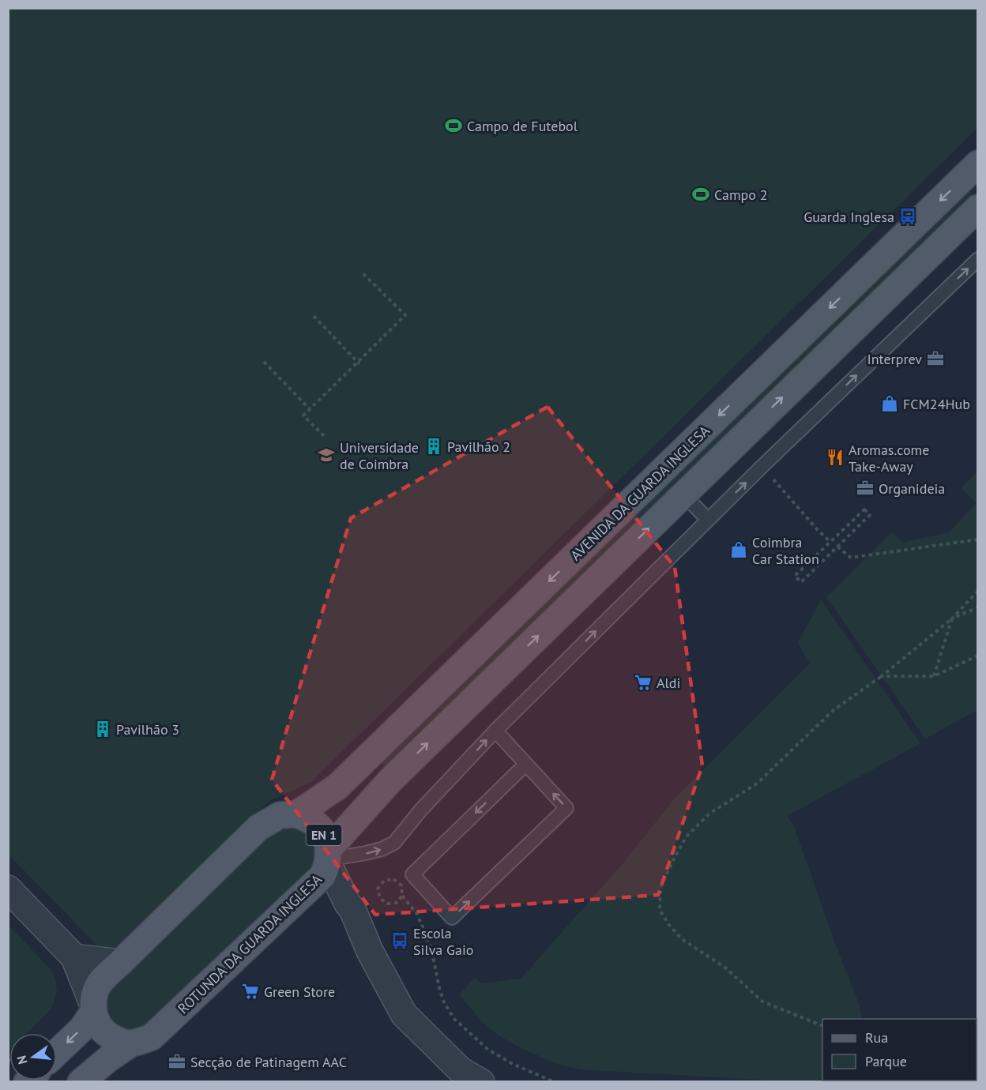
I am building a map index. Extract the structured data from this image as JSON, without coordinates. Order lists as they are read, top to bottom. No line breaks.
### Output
{"streets":{"main road":["AVENIDA DA GUARDA INGLESA","EN 1","ROTUNDA DA GUARDA INGLESA"]},"crossings":[["AVENIDA DA GUARDA INGLESA","EN 1"],["EN 1","ROTUNDA DA GUARDA INGLESA"]],"places":{"sports":["Campo de Futebol","Campo 2"],"bus stop":["Guarda Inglesa","Escola Silva Gaio"],"office":["Interprev","Organideia","Secção de Patinagem AAC"],"shop":["FCM24Hub","Coimbra Car Station"],"building":["Pavilhão 2","Pavilhão 3"],"school or university":["Universidade de Coimbra"],"restaurant":["Aromas.come Take-Away"],"supermarket":["Aldi","Green Store"]},"legend":["Rua","Parque"],"north":"left"}
